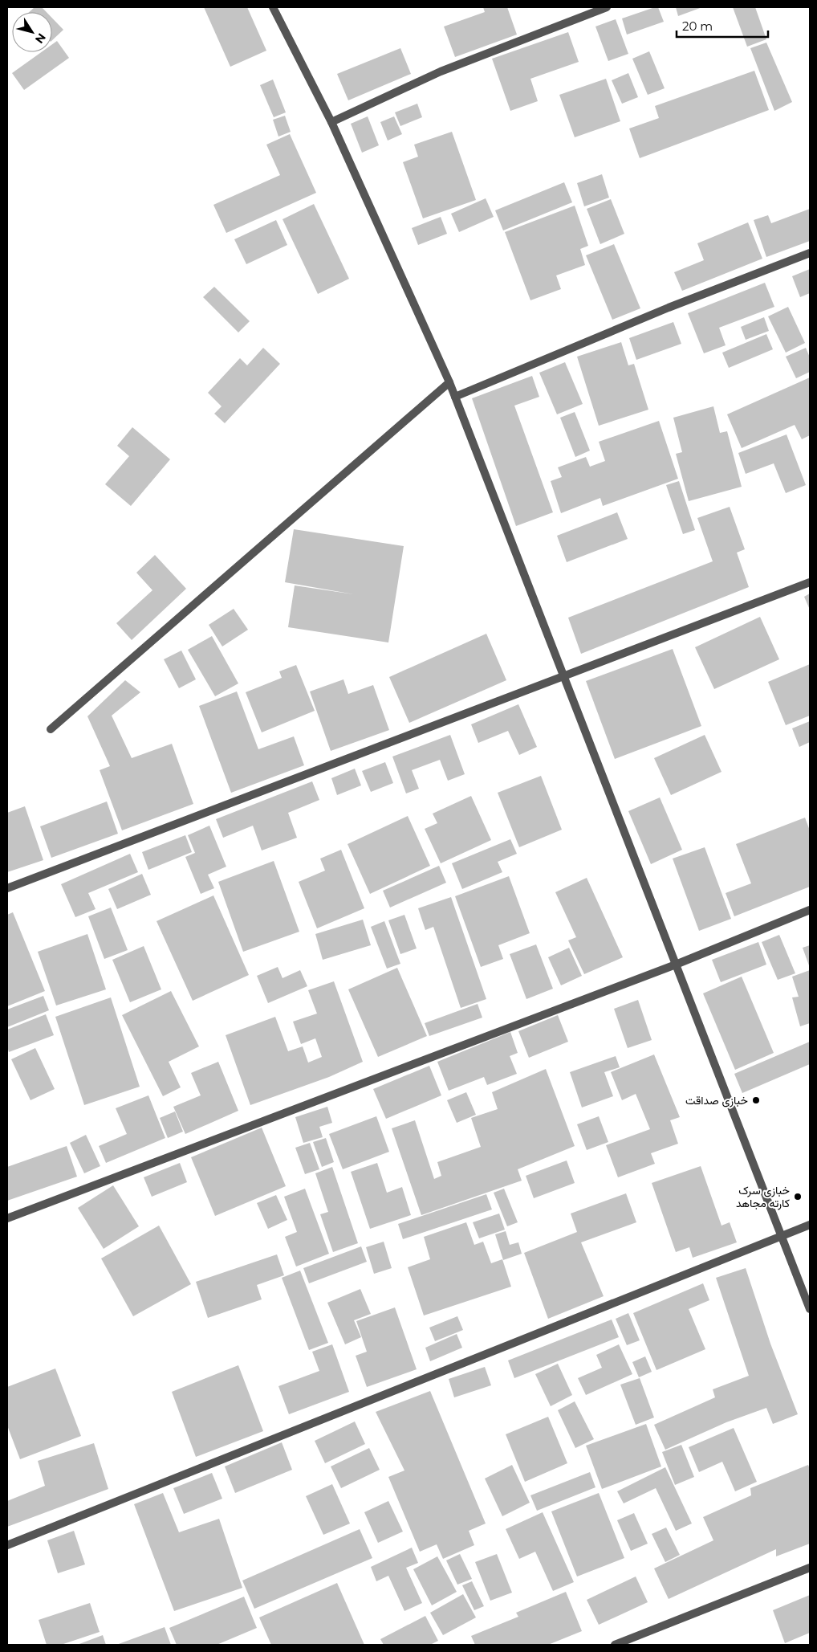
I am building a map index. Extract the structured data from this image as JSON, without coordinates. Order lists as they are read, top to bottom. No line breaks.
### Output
{"places":["خبازی صداقت","خبازی سرک کارته مجاهد"],"scale_bar":"20 m","north":"bottom right"}
